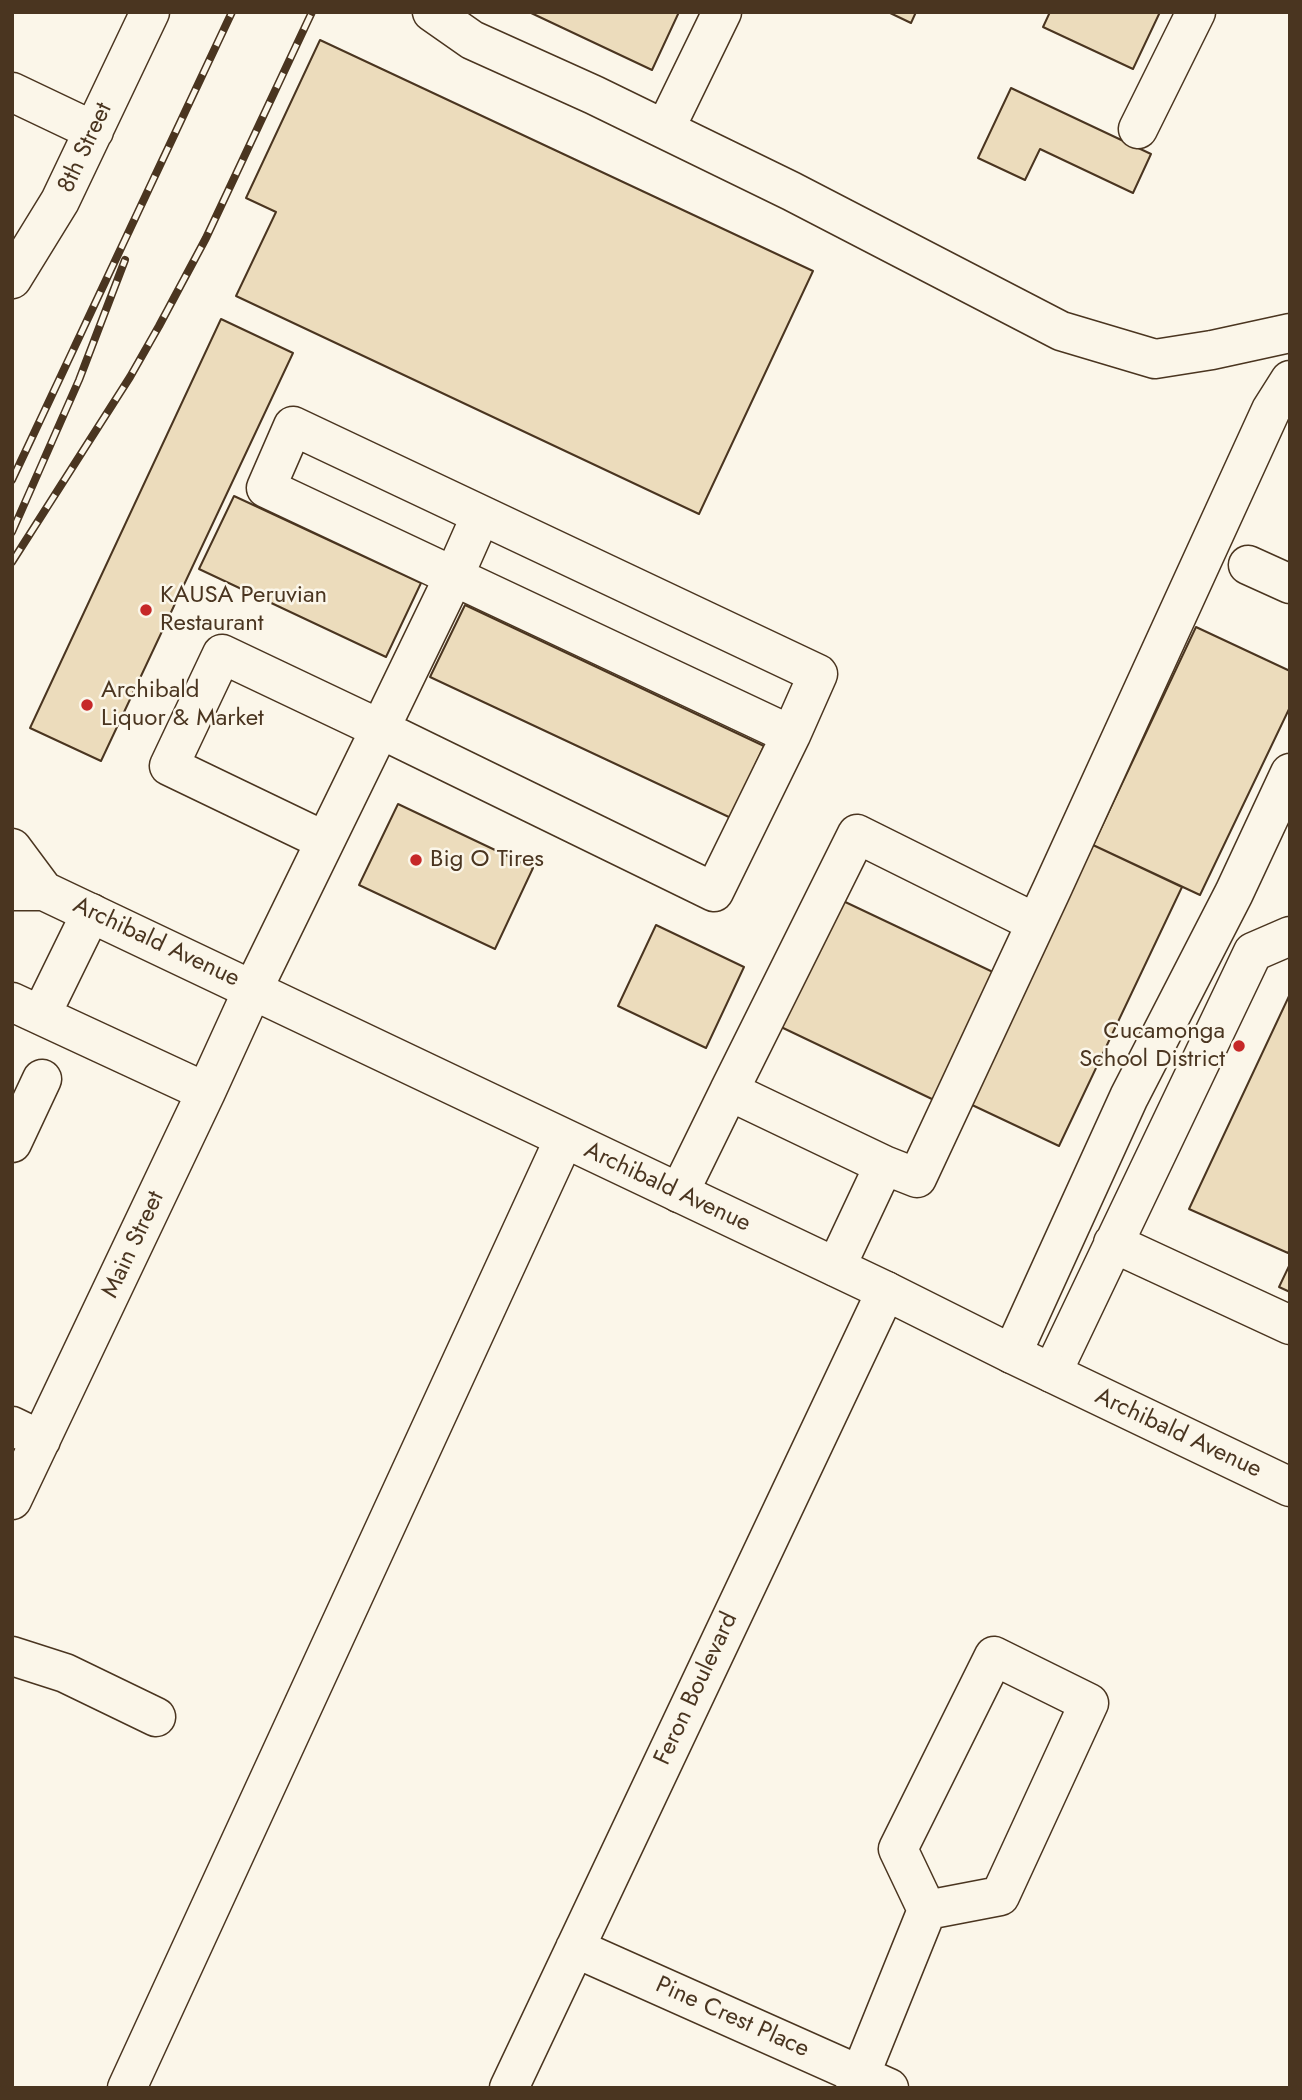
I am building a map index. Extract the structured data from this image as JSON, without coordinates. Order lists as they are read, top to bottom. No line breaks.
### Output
{"streets":{"street":["8th Street","Archibald Avenue","Main Street","Feron Boulevard","Pine Crest Place"]},"crossings":[["Archibald Avenue","Main Street"],["Archibald Avenue","Feron Boulevard"],["Feron Boulevard","Pine Crest Place"]],"places":["KAUSA Peruvian Restaurant","Archibald Liquor & Market","Big O Tires","Cucamonga School District"]}
